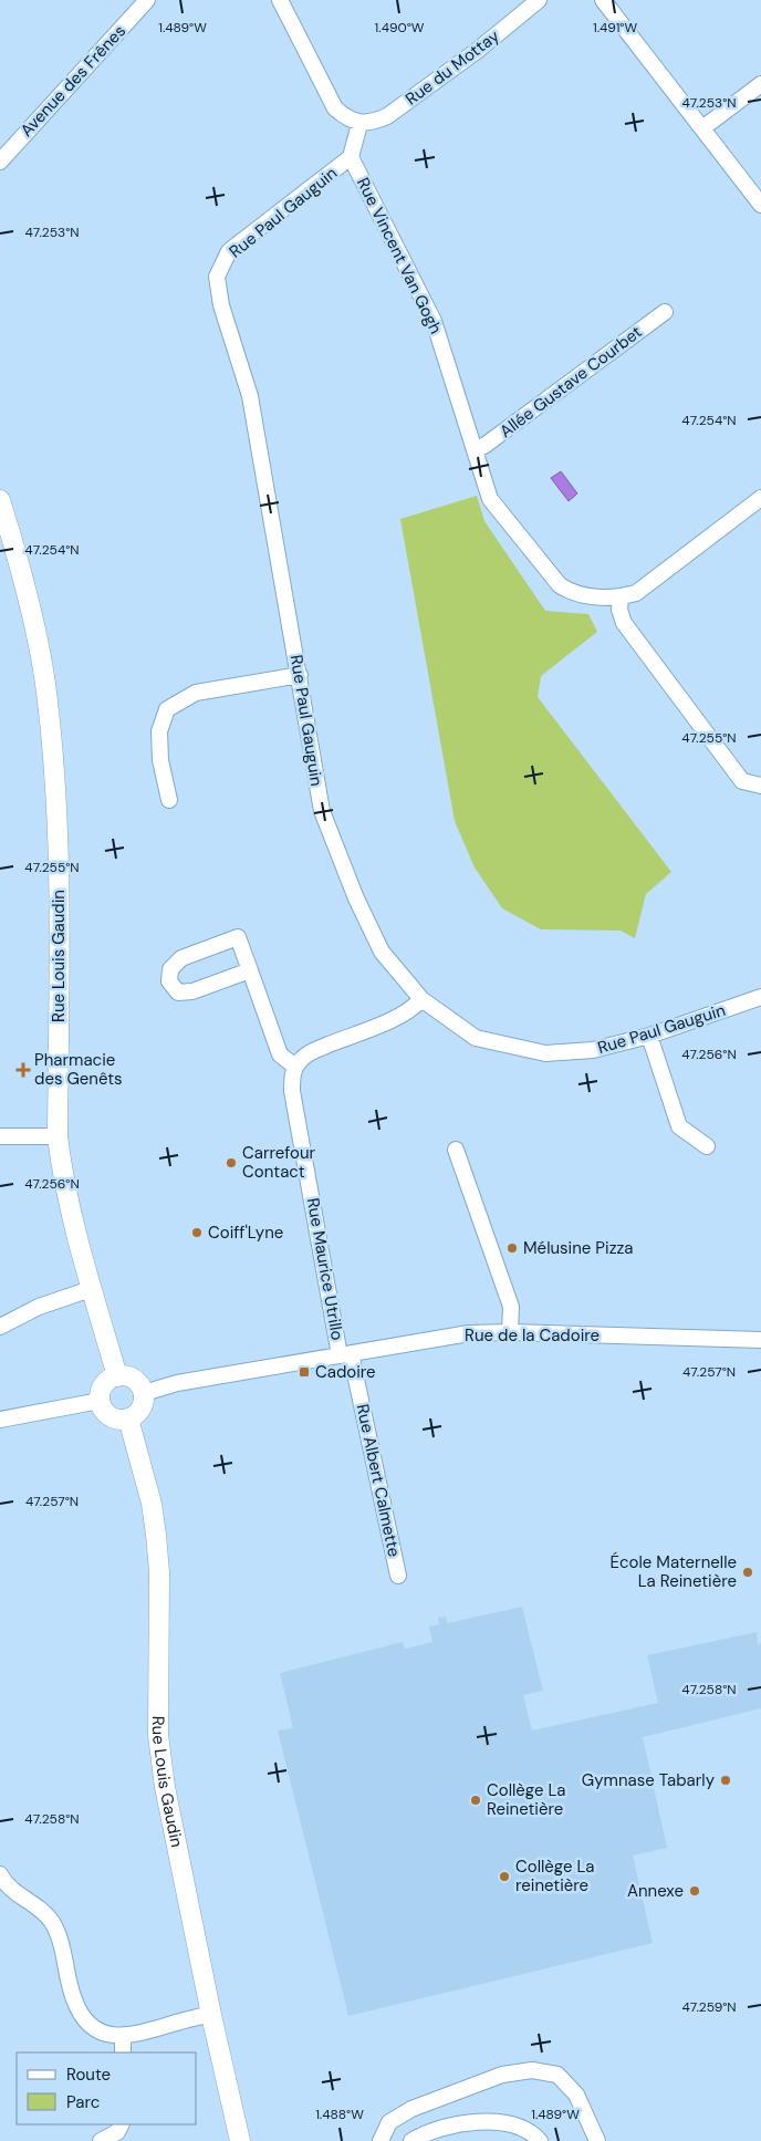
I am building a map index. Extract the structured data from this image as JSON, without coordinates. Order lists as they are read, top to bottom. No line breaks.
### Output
{"streets":{"street":["Rue du Mottay","Avenue des Frênes","Rue Paul Gauguin","Rue Vincent Van Gogh","Allée Gustave Courbet","Rue Louis Gaudin","Rue Maurice Utrillo","Rue de la Cadoire","Rue Albert Calmette"]},"crossings":[["Rue du Mottay","Rue Vincent Van Gogh"],["Rue Paul Gauguin","Rue Vincent Van Gogh"],["Rue Vincent Van Gogh","Allée Gustave Courbet"],["Rue Louis Gaudin","Rue de la Cadoire"],["Rue Maurice Utrillo","Rue de la Cadoire"],["Rue Maurice Utrillo","Rue Albert Calmette"],["Rue de la Cadoire","Rue Albert Calmette"]],"places":{"health":["Pharmacie des Genêts"],"other":["Carrefour Contact","Coiff'Lyne","Mélusine Pizza","École Maternelle La Reinetière","Gymnase Tabarly","Collège La Reinetière","Collège La reinetière","Annexe"],"transit":["Cadoire"]},"legend":["Route","Parc"],"coordinates":["1.489°W","1.490°W","1.491°W","47.253°N","47.254°N","47.255°N","47.256°N","47.257°N","47.258°N","47.259°N","1.488°W"]}
